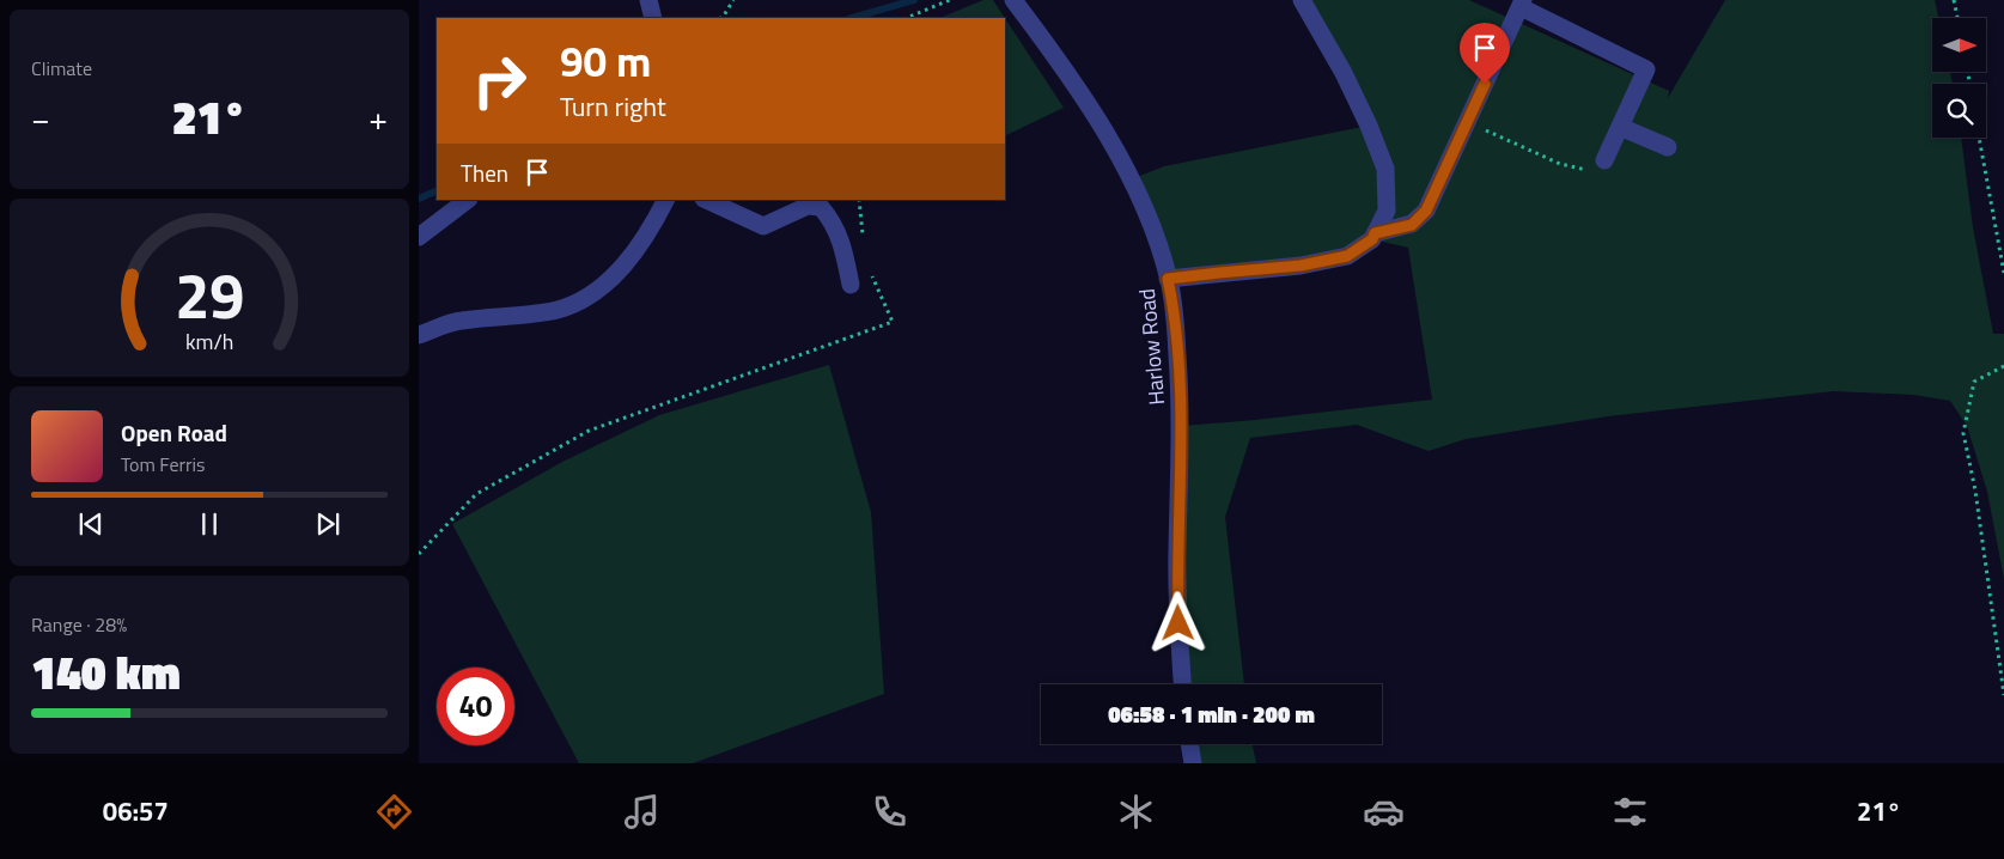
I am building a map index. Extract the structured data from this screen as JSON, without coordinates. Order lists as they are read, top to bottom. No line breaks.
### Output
{"streets":{"street":["Harlow Road"]},"north":"right","page":{"tile":["Climate",["Range · 28%","140 km"]],"turn":["90 m","Turn right"],"heat":["−","21°","+"],"then":"Then","song":["Open Road","Tom Ferris"],"limit":"40","trip":"06:58 · 1 min · 200 m","tabs":["06:57","21°"],"gauge":["29","km/h"]}}
